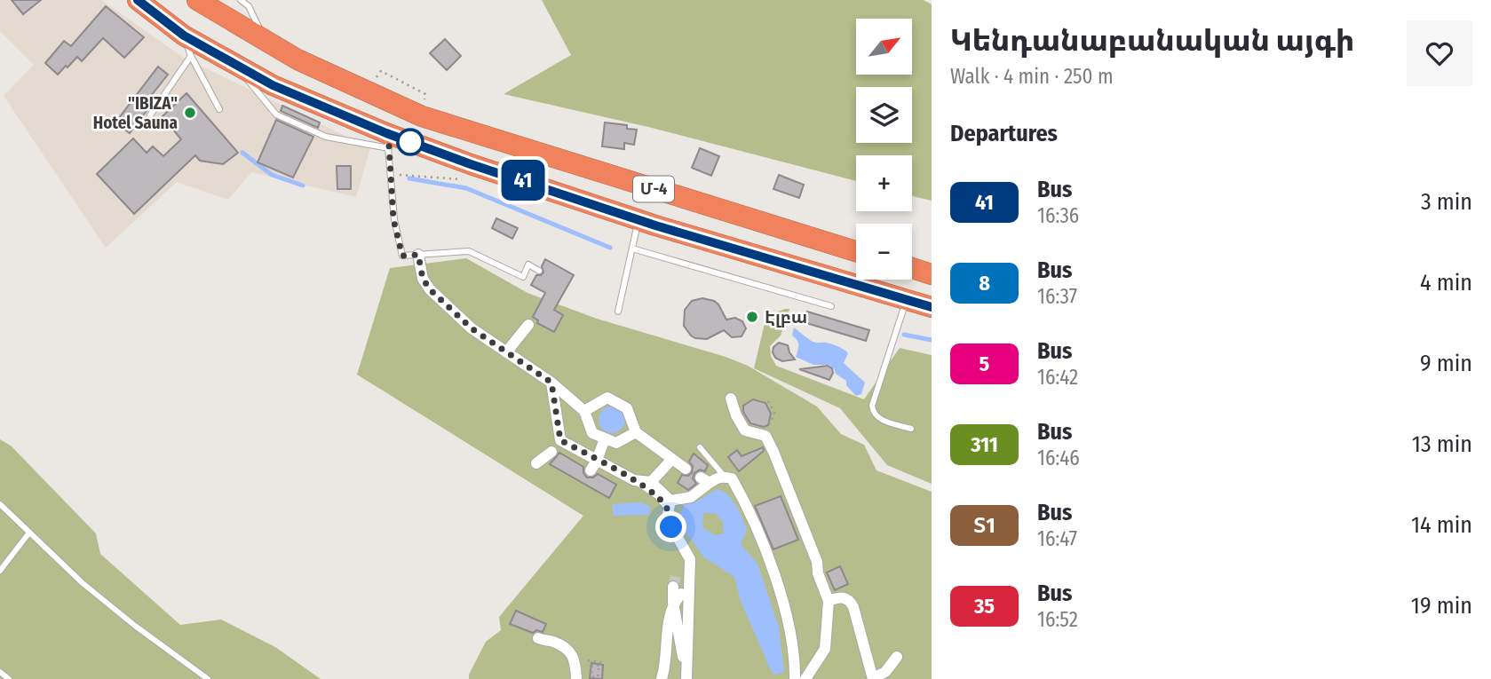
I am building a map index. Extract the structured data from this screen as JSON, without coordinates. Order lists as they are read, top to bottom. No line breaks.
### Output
{"streets":{"highway":["Մ-4"]},"places":["\"IBIZA\" Hotel Sauna","Էլբա"],"lines":["bus line 41"],"north":"top right","page":{"on_map":"41","heading":[["Կենդանաբանական այգի","Walk · 4 min · 250 m"],"Departures"],"map_buttons":["+","−"],"list":[{"mark":"41","name":"Bus","note":"16:36","value":"3 min"},{"mark":"8","name":"Bus","note":"16:37","value":"4 min"},{"mark":"5","name":"Bus","note":"16:42","value":"9 min"},{"mark":"311","name":"Bus","note":"16:46","value":"13 min"},{"mark":"Տ1","name":"Bus","note":"16:47","value":"14 min"},{"mark":"35","name":"Bus","note":"16:52","value":"19 min"}]}}
